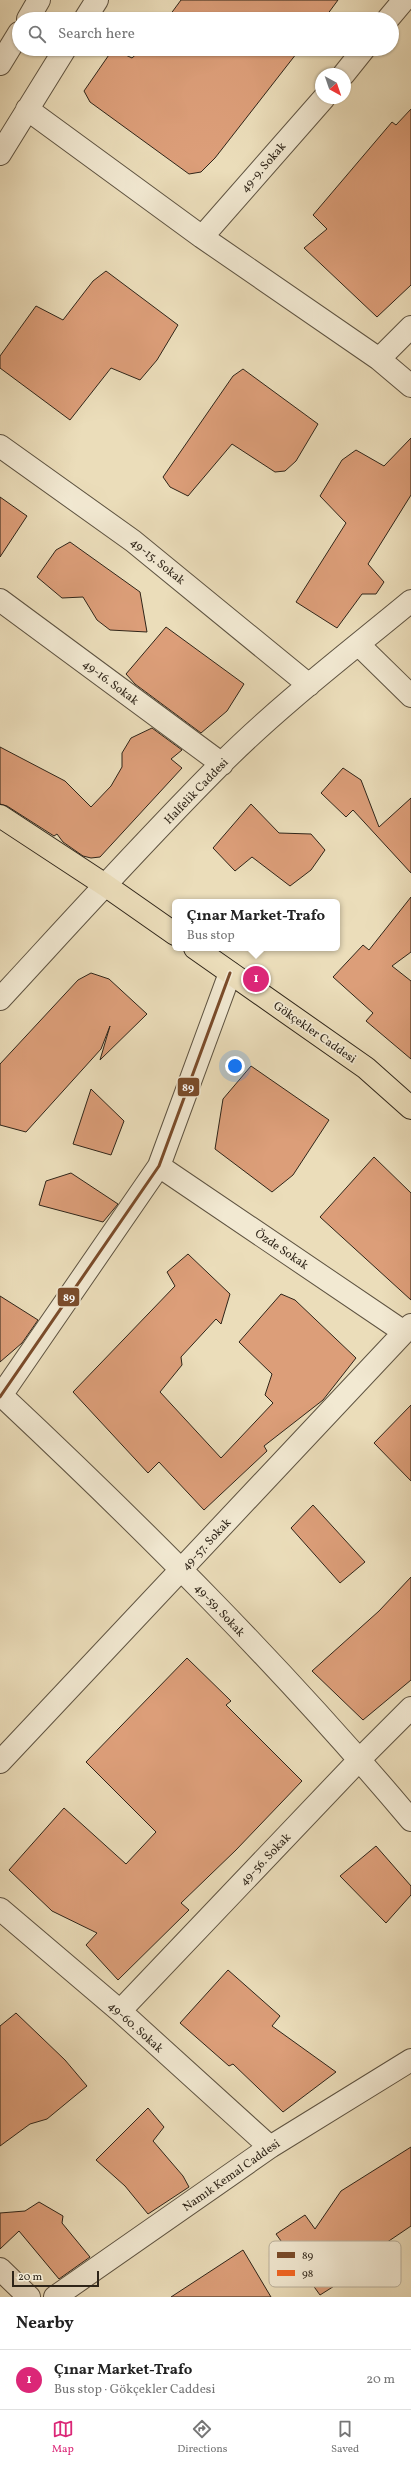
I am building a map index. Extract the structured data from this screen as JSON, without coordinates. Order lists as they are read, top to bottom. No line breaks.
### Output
{"streets":{"main road":["Gökçekler Caddesi"],"street":["49-9. Sokak","49-15. Sokak","49-16. Sokak","Halfelik Caddesi","Özde Sokak","49-57. Sokak","49-59. Sokak","49-56. Sokak","49-60. Sokak","Namık Kemal Caddesi"]},"crossings":[["49-15. Sokak","Halfelik Caddesi"],["49-16. Sokak","Halfelik Caddesi"],["Özde Sokak","49-57. Sokak"],["49-57. Sokak","49-59. Sokak"],["49-59. Sokak","49-56. Sokak"],["49-56. Sokak","49-60. Sokak"],["49-60. Sokak","Namık Kemal Caddesi"]],"lines":["transit line 89"],"legend":["89","98"],"scale_bar":"20 m","north":"bottom right","page":{"search":"Search here","popup":["Çınar Market-Trafo","Bus stop"],"pins":"1","scale":"20 m","heading":"Nearby","list":[{"mark":"1","name":"Çınar Market-Trafo","note":"Bus stop · Gökçekler Caddesi","value":"20 m"}],"nav":["Map","Directions","Saved"]}}
